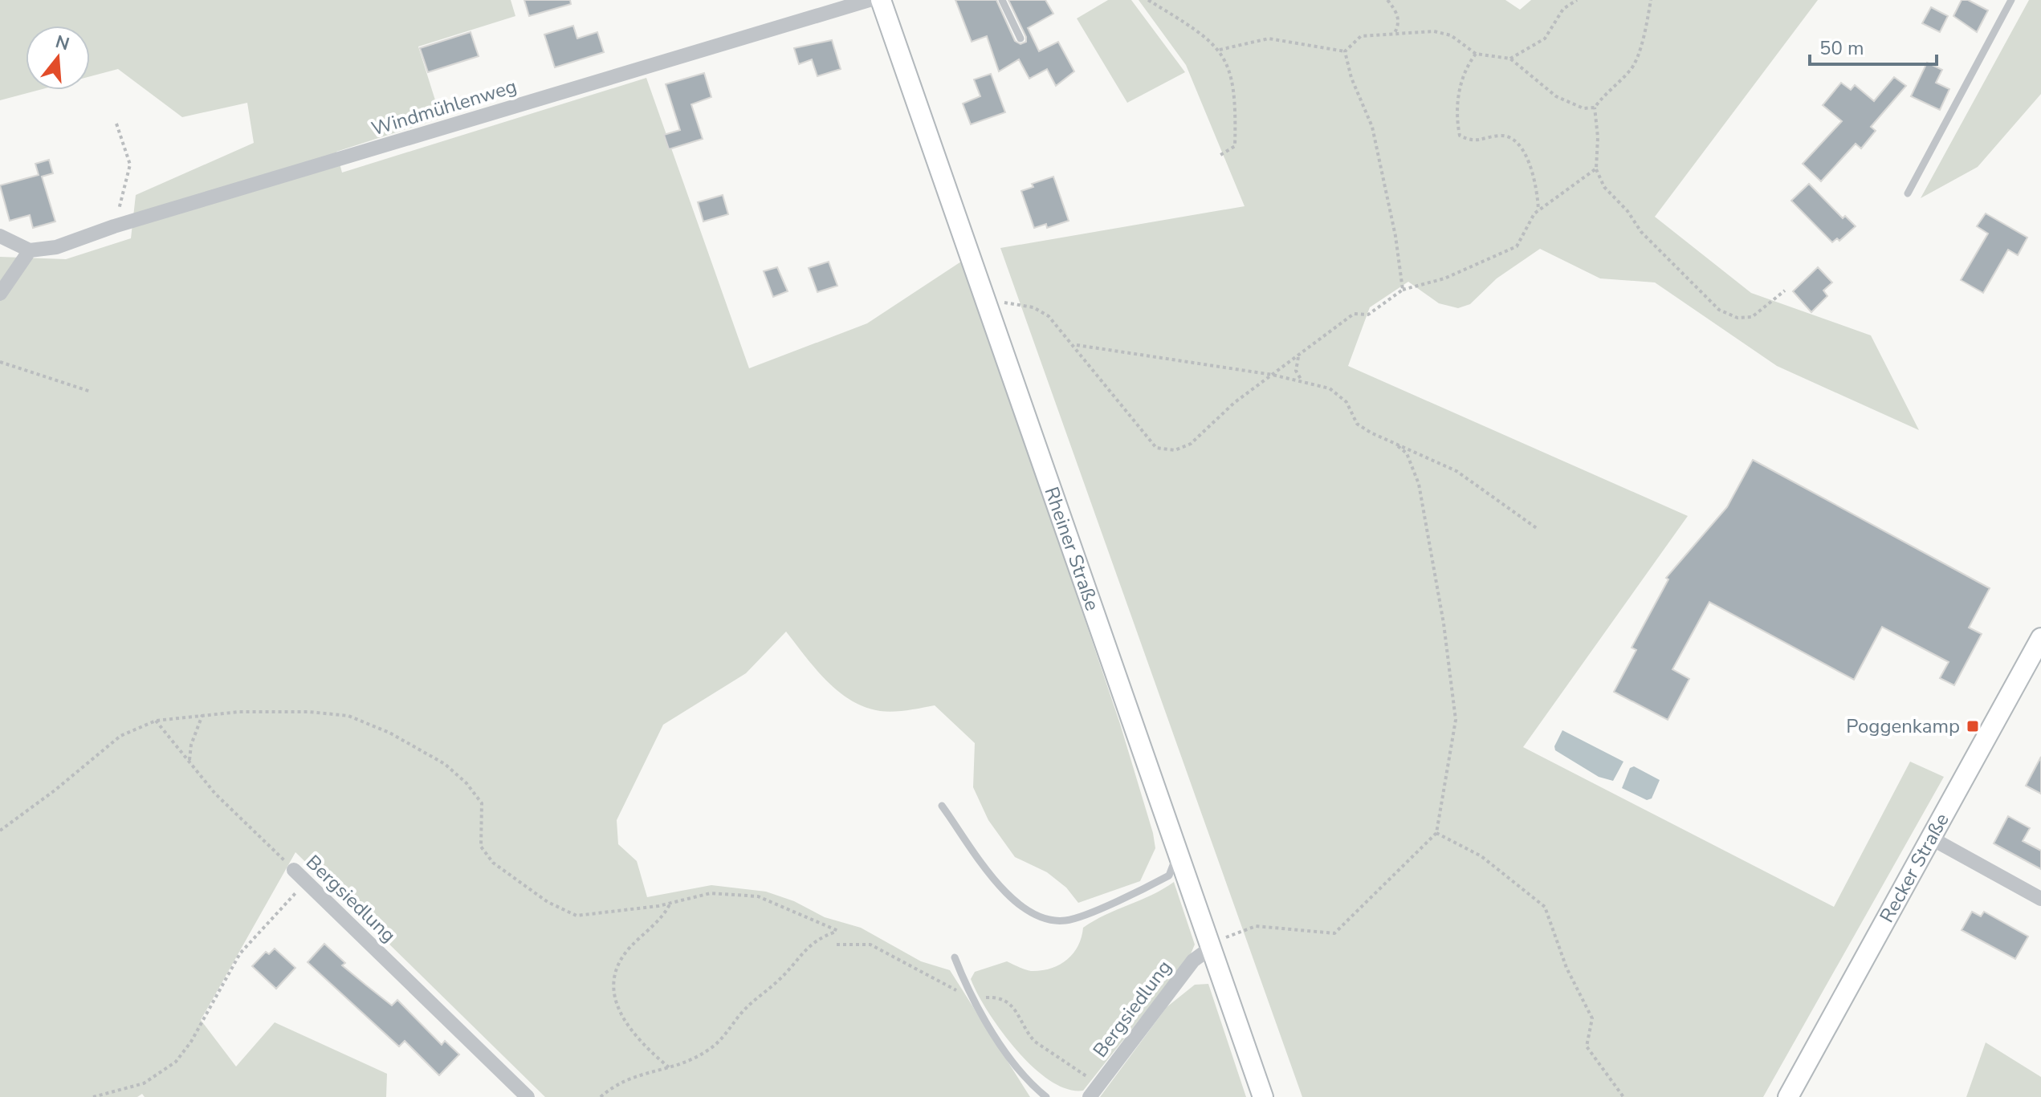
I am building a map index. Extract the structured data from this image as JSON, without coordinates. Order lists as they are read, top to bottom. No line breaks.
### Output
{"streets":{"main road":["Rheiner Straße","Recker Straße"],"street":["Windmühlenweg","Bergsiedlung"]},"crossings":[["Rheiner Straße","Bergsiedlung"]],"places":{"transit":["Poggenkamp"]},"scale_bar":"50 m","north":"top"}
